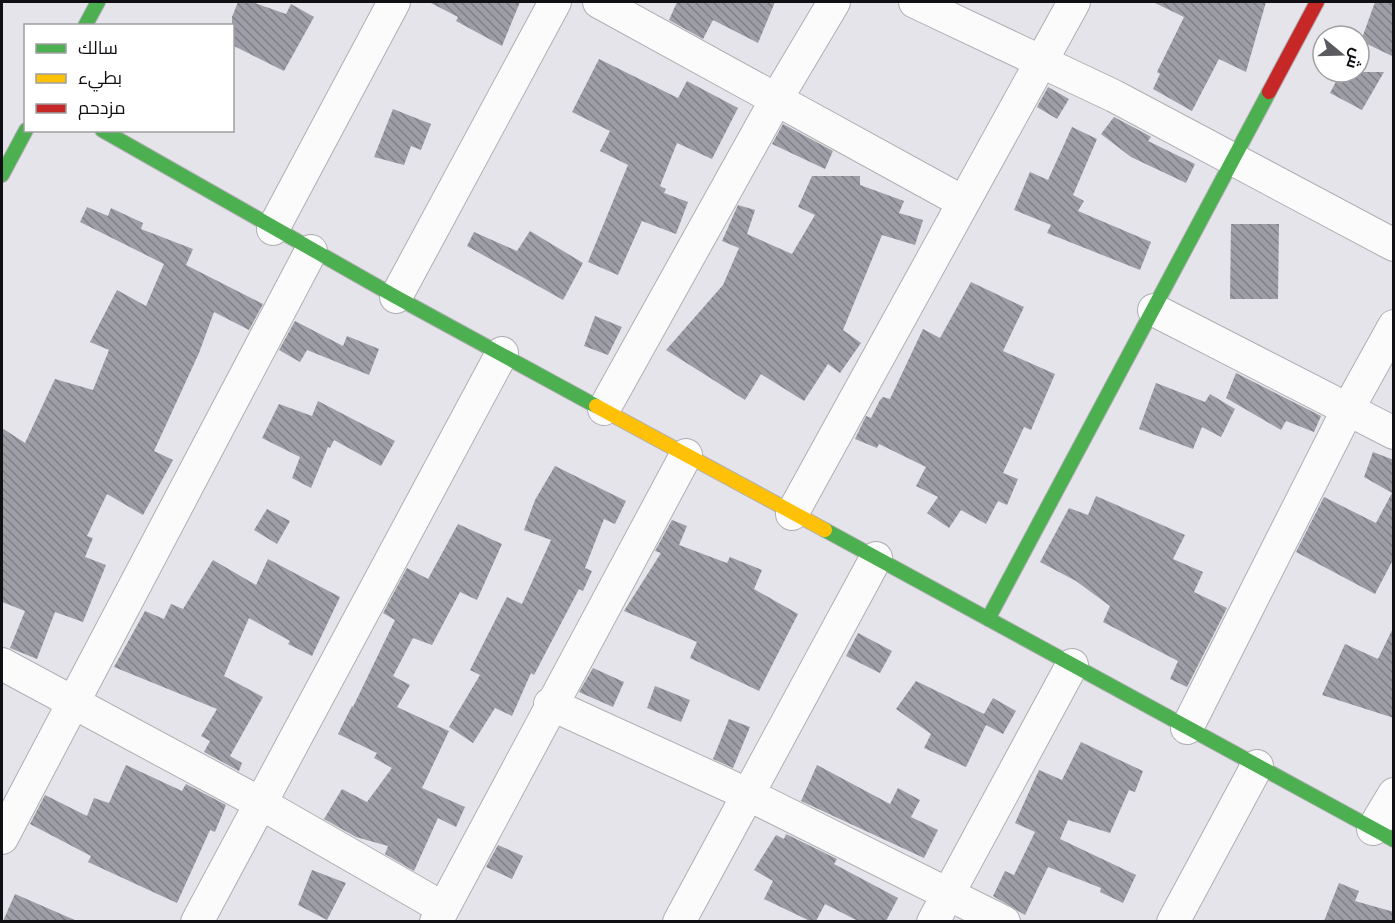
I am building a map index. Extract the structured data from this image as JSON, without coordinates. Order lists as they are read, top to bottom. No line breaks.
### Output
{"legend":["سالك","بطيء","مزدحم"],"north":"right"}
